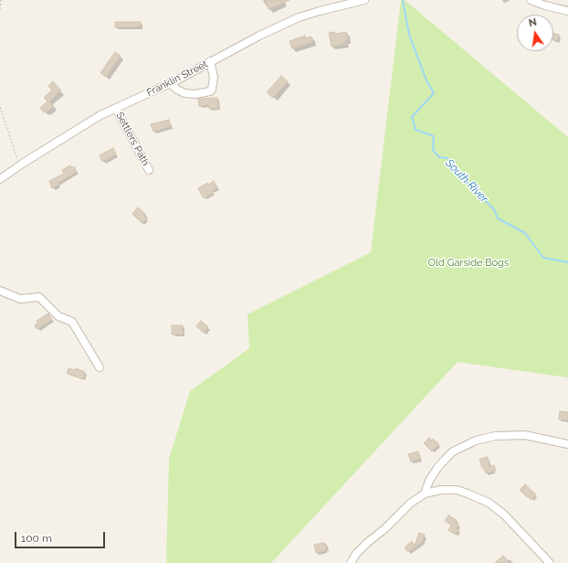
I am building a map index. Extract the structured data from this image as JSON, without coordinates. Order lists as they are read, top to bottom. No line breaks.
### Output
{"streets":{"street":["Franklin Street","Settlers Path"]},"crossings":[["Franklin Street","Settlers Path"]],"water":["South River"],"parks":["Old Garside Bogs"],"scale_bar":"100 m","north":"top"}
